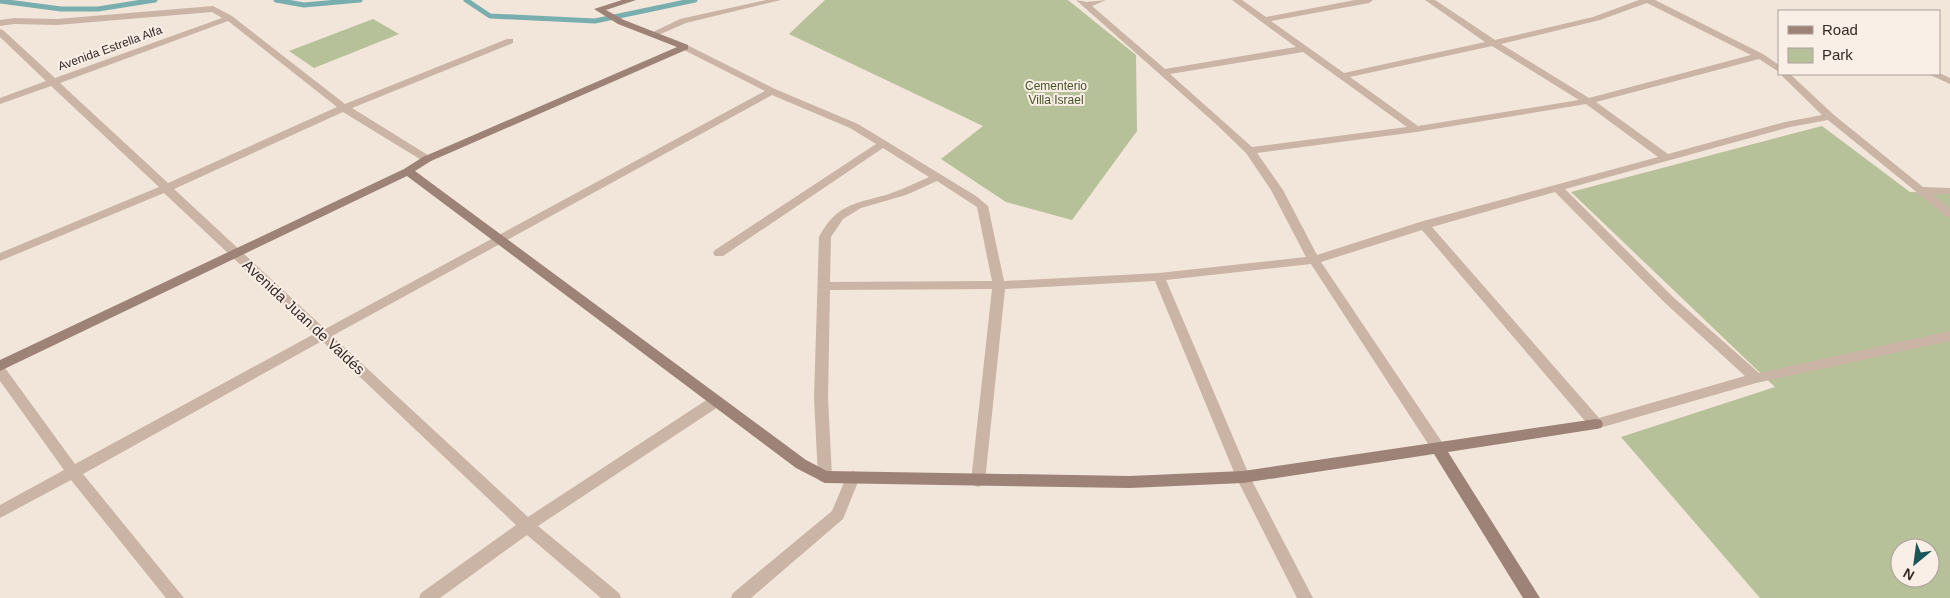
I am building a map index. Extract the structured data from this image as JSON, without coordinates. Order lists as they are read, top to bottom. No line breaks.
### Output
{"streets":{"street":["Avenida Estrella Alfa","Avenida Juan de Valdés"]},"crossings":[["Avenida Estrella Alfa","Avenida Juan de Valdés"]],"parks":["Cementerio Villa Israel"],"legend":["Road","Park"],"north":"bottom left"}
